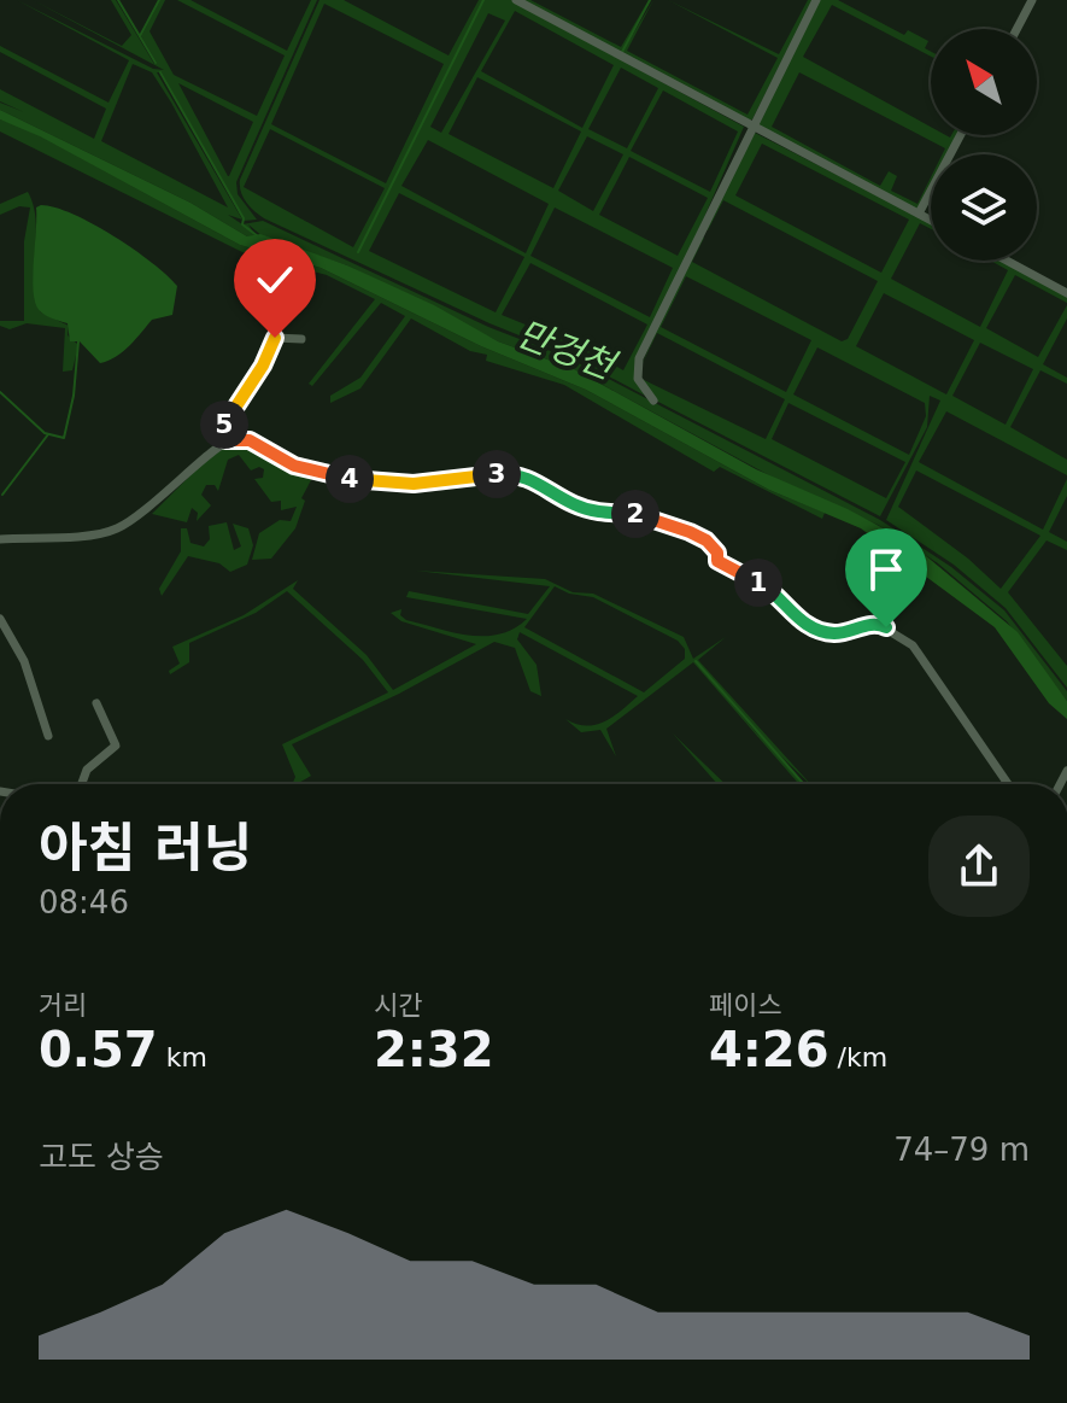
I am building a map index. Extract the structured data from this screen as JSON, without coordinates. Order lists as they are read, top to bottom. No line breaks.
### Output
{"water":["만겅천"],"north":"top left","page":{"pins":["5","3","4","2","1"],"heading":["아침 러닝","08:46"],"stats":[["거리","0.57 km"],["시간","2:32"],["페이스","4:26 /km"]],"chart":["고도 상승","74–79 m"]}}
